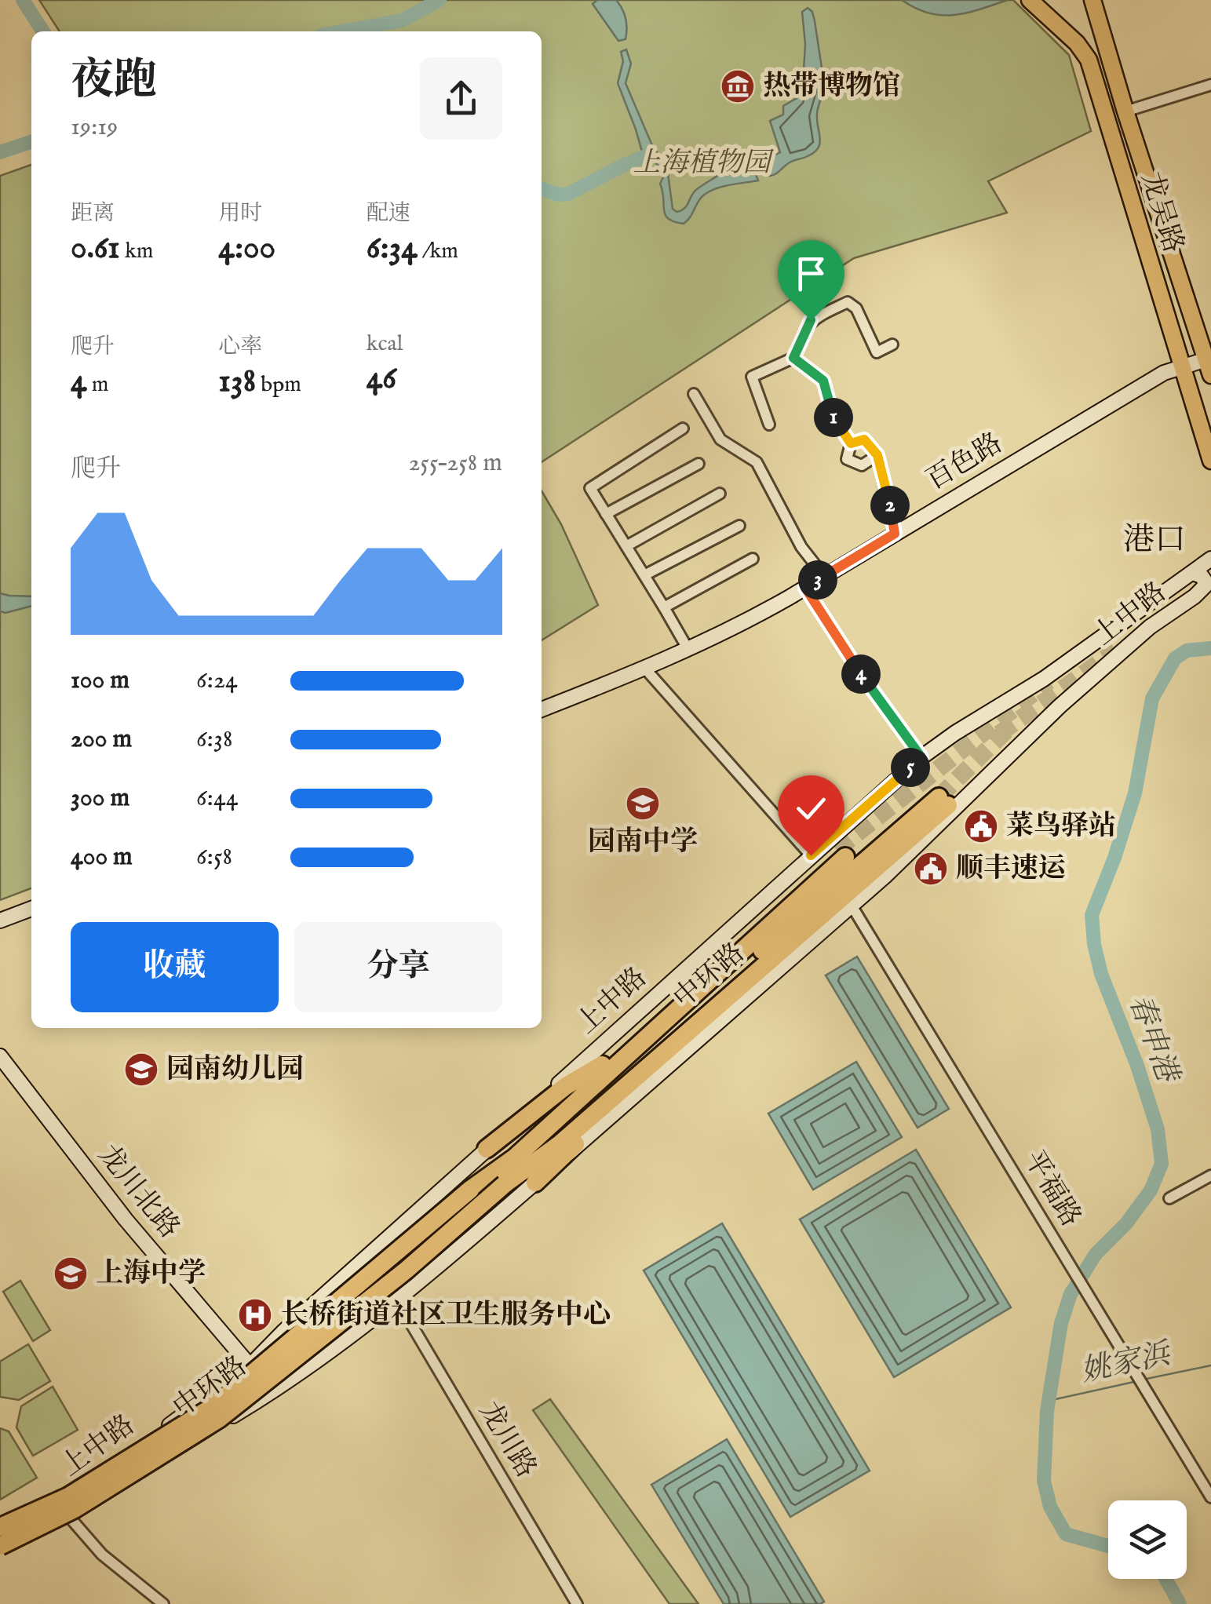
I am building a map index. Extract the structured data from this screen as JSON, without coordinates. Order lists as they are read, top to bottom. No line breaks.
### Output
{"streets":{"highway":["中环路"],"main road":["龙吴路","百色路","上中路","龙川北路"],"street":["平福路","龙川路"]},"crossings":[["龙吴路","百色路"],["上中路","平福路"],["上中路","龙川北路"],["上中路","龙川路"]],"districts":["港口"],"water":["春申港","姚家浜"],"parks":["上海植物园"],"places":{"museum":["热带博物馆"],"school or university":["园南中学","园南幼儿园","上海中学"],"public building":["菜鸟驿站","顺丰速运"],"hospital":["长桥街道社区卫生服务中心"]},"page":{"heading":["夜跑","19:19"],"stats":[["距离","0.61 km"],["用时","4:00"],["配速","6:34 /km"],["爬升","4 m"],["心率","138 bpm"],["kcal","46"]],"pins":["1","2","3","4","5"],"chart":["爬升","255–258 m"],"list":[{"name":"100 m","note":"6:24"},{"name":"200 m","note":"6:38"},{"name":"300 m","note":"6:44"},{"name":"400 m","note":"6:58"}],"buttons":["收藏","分享"]}}
